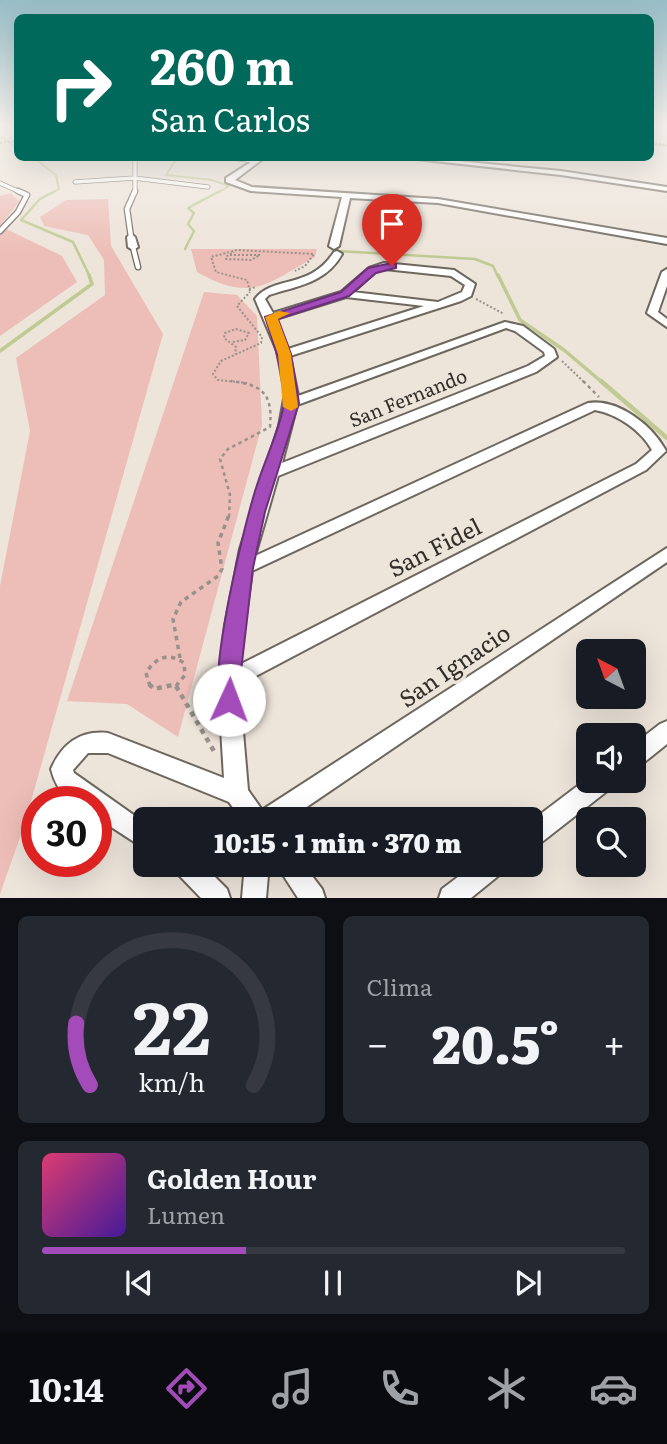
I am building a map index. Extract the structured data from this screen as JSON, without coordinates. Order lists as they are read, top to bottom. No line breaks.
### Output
{"streets":{"street":["San Fernando","San Fidel","San Ignacio"]},"north":"top left","page":{"turn":["260 m","San Carlos"],"limit":"30","trip":"10:15 · 1 min · 370 m","tile":"Clima","heat":["−","20.5°","+"],"song":["Golden Hour","Lumen"],"tabs":"10:14","gauge":["22","km/h"]}}
